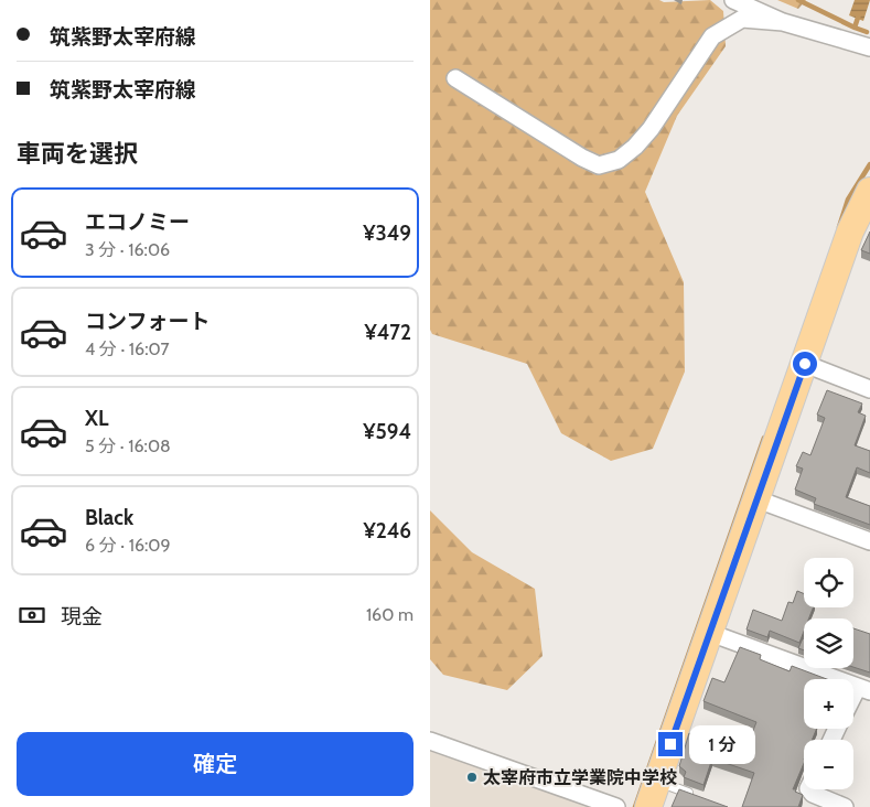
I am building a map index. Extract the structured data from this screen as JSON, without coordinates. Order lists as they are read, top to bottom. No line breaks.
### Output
{"places":["太宰府市立学業院中学校"],"page":{"banner":["筑紫野太宰府線","筑紫野太宰府線"],"heading":"車両を選択","list":[{"name":"エコノミー","note":"3 分 · 16:06","value":"¥349"},{"name":"コンフォート","note":"4 分 · 16:07","value":"¥472"},{"name":"XL","note":"5 分 · 16:08","value":"¥594"},{"name":"Black","note":"6 分 · 16:09","value":"¥246"}],"map_buttons":["+","−"],"pay":["現金","160 m"],"buttons":"確定","bubble":"1 分"}}
